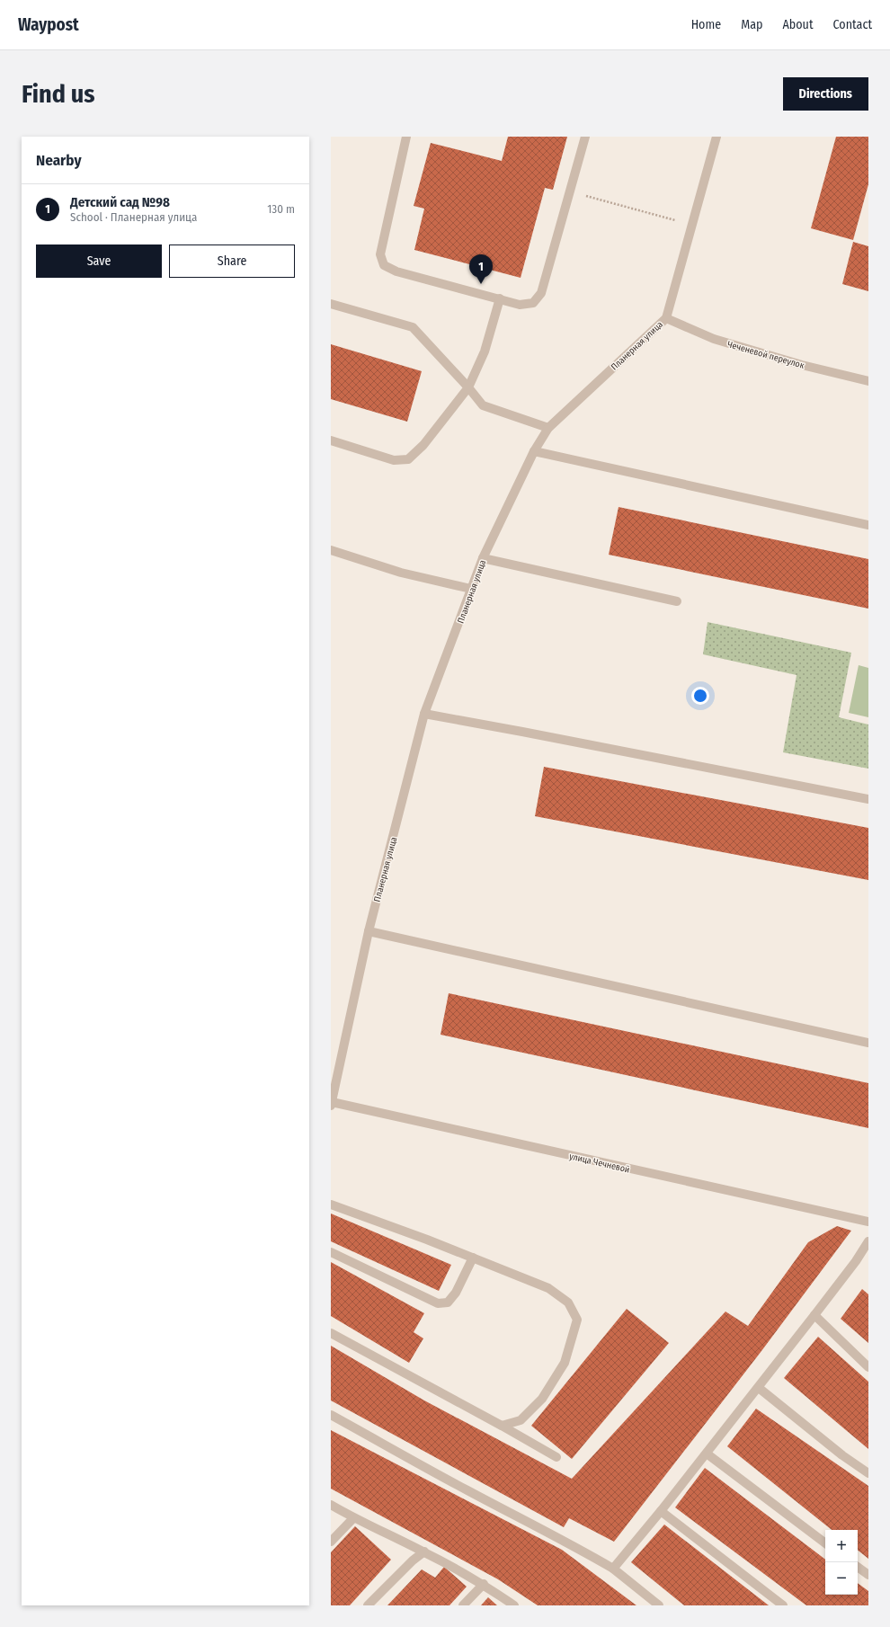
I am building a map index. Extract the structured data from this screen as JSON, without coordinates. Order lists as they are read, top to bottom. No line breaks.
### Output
{"streets":{"street":["Планерная улица","Чеченевой переулок","улица Чечневой"]},"crossings":[["Планерная улица","Чеченевой переулок"],["Планерная улица","улица Чечневой"]],"page":{"header":"Waypost","nav":["Home","Map","About","Contact"],"buttons":["Directions",["Save","Share"]],"title":"Find us","heading":"Nearby","list":[{"mark":"1","name":"Детский сад №98","note":"School · Планерная улица","value":"130 m"}],"pins":"1","map_buttons":["+","−"]}}
